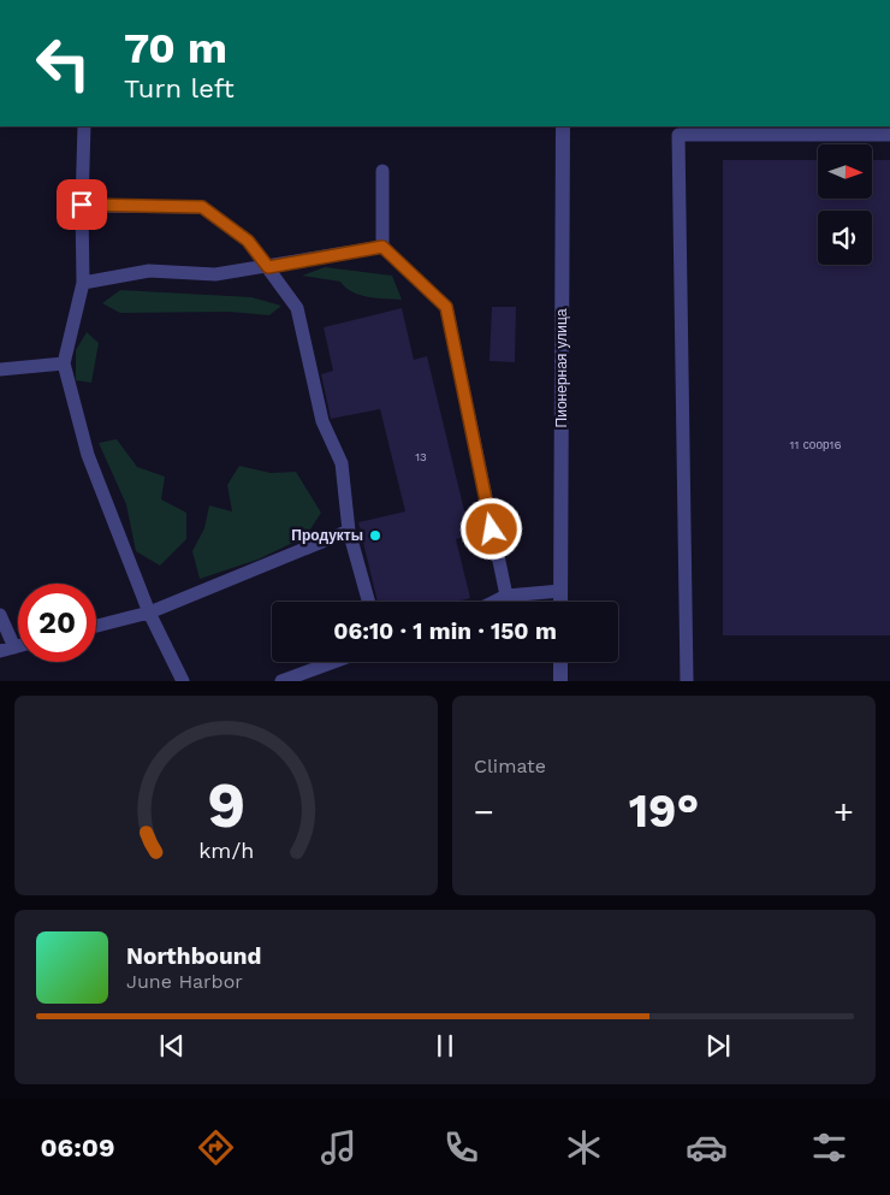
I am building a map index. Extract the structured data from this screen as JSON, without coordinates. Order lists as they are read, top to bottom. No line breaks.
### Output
{"streets":{"street":["Пионерная улица"]},"places":["Продукты"],"house_numbers":["11 соор16","13"],"north":"right","page":{"turn":["70 m","Turn left"],"limit":"20","trip":"06:10 · 1 min · 150 m","tile":"Climate","heat":["−","19°","+"],"song":["Northbound","June Harbor"],"tabs":"06:09","gauge":["9","km/h"]}}
